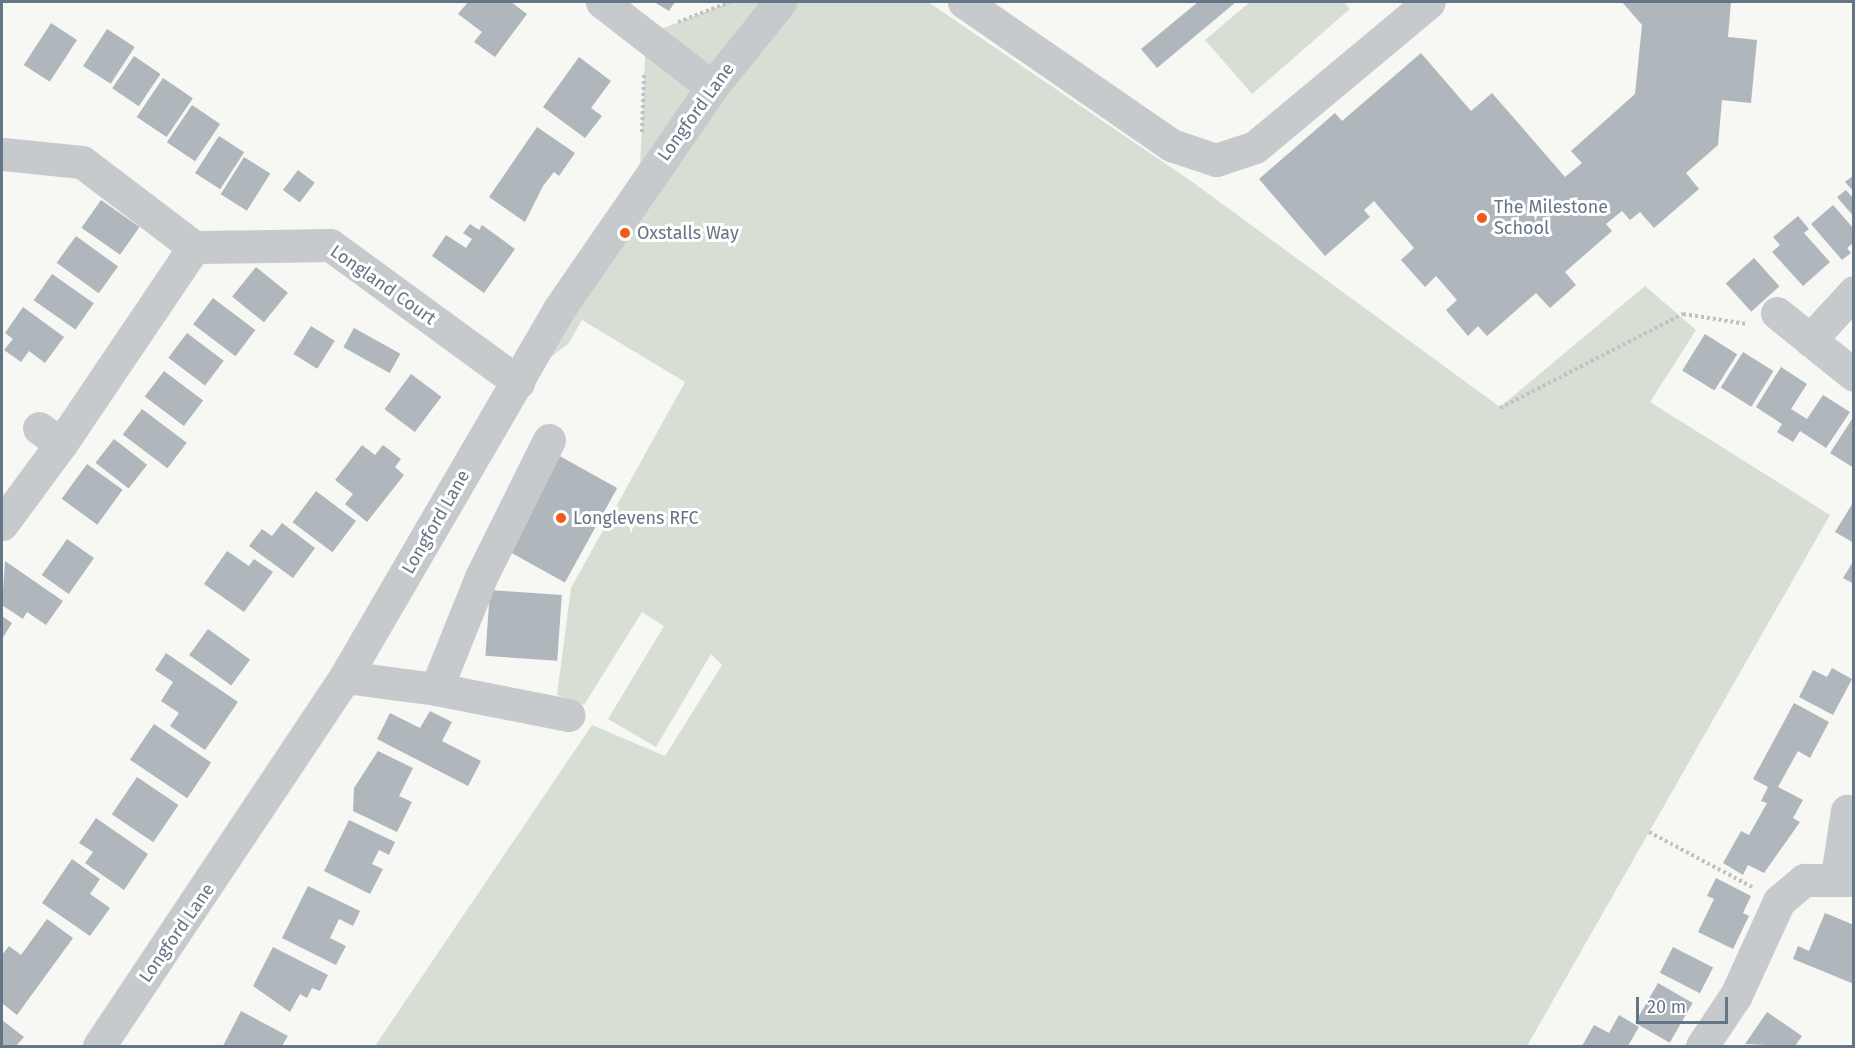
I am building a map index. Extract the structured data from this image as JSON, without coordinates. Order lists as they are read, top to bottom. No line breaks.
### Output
{"streets":{"street":["Longford Lane","Longland Court"]},"crossings":[["Longford Lane","Longland Court"]],"places":["The Milestone School","Oxstalls Way","Longlevens RFC"],"scale_bar":"20 m"}
